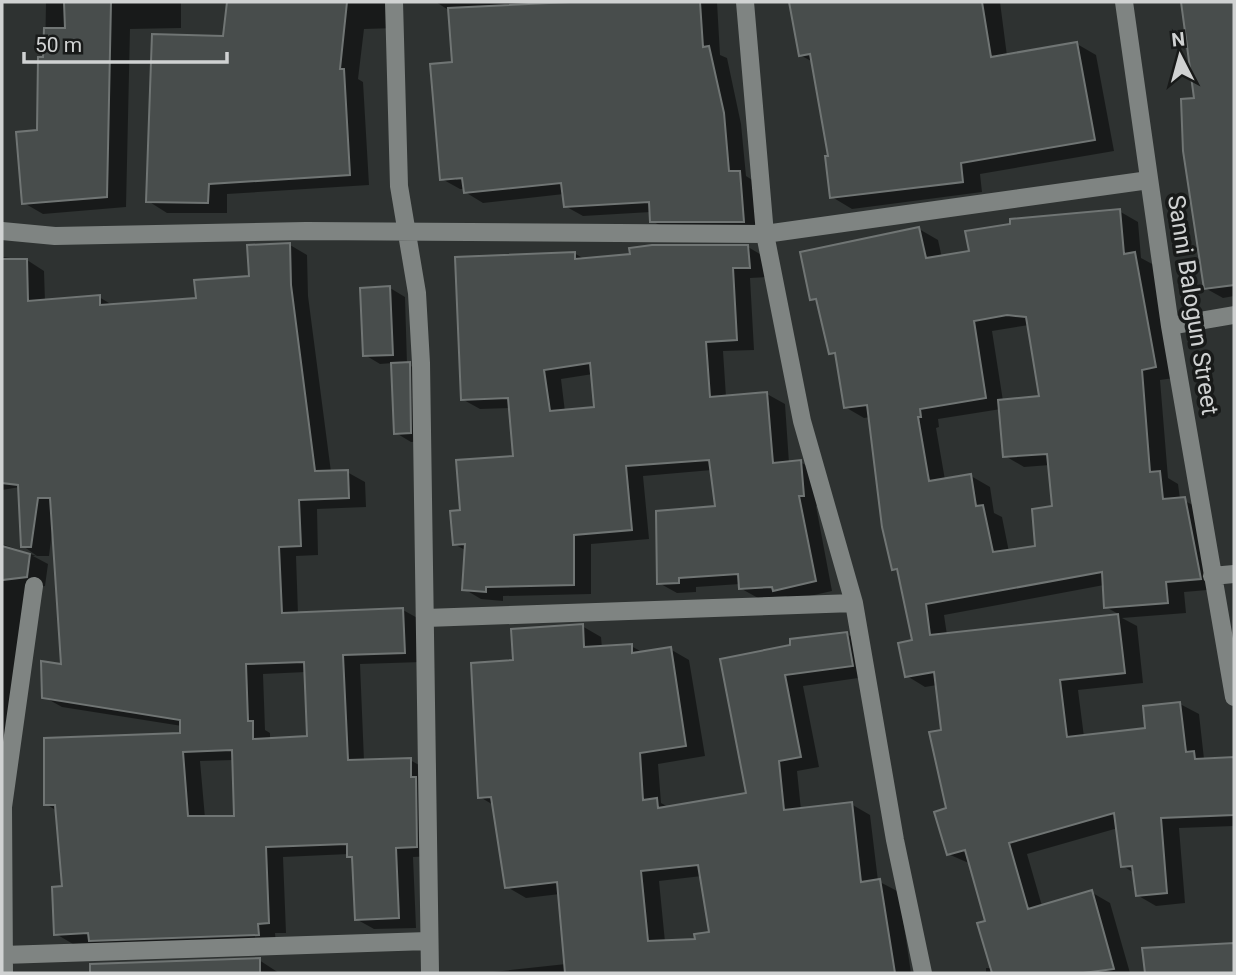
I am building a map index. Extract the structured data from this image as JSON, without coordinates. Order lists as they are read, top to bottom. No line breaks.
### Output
{"streets":{"street":["Sanni Balogun Street"]},"scale_bar":"50 m","north":"top"}
